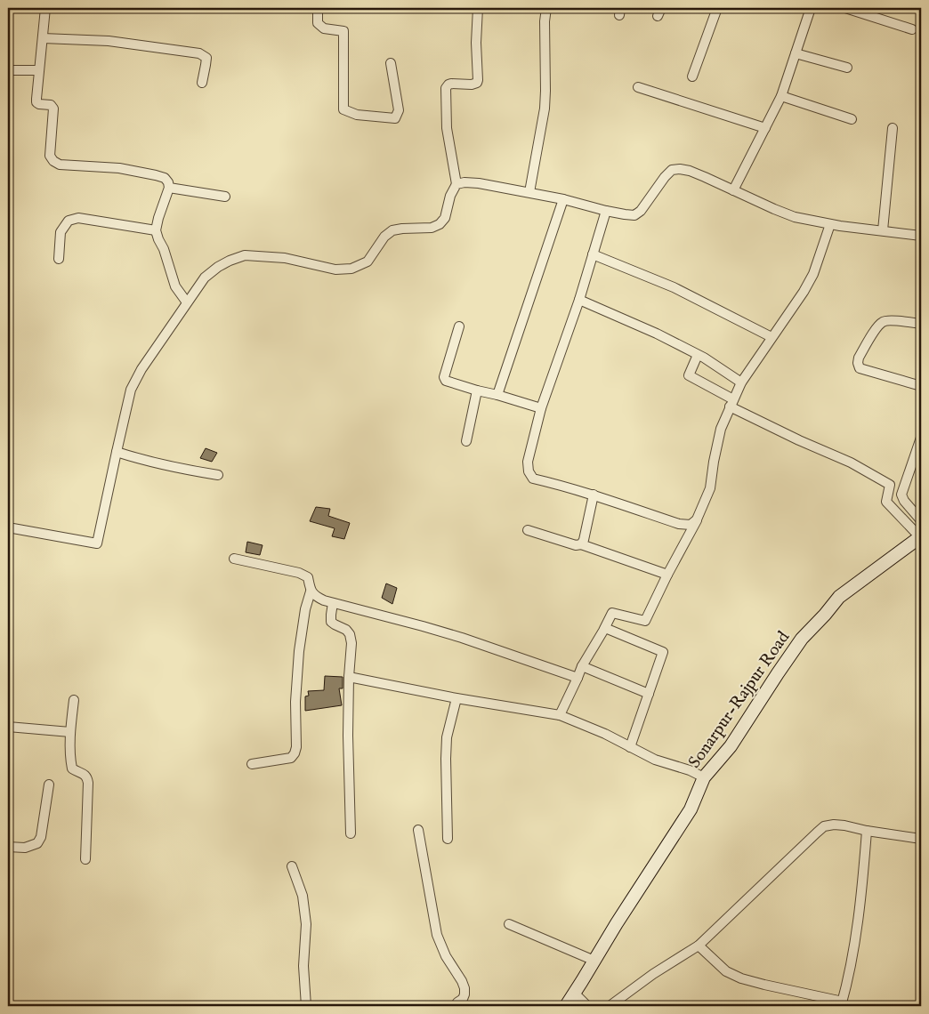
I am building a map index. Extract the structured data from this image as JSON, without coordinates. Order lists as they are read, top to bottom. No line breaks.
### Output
{"streets":{"main road":["Sonarpur-Rajpur Road"]}}
